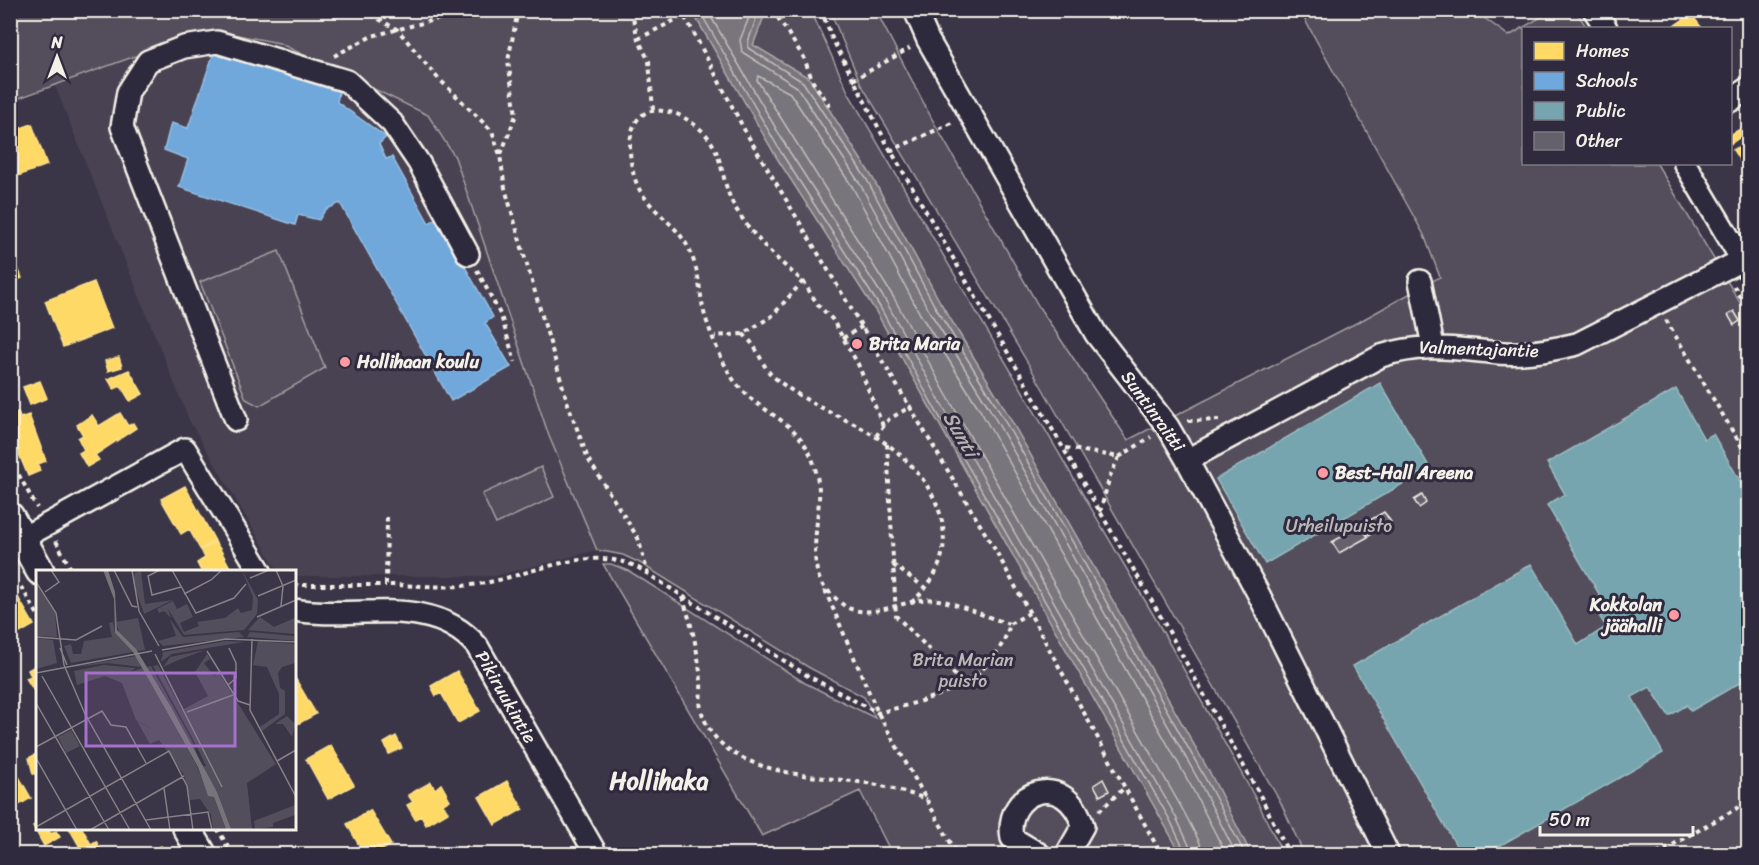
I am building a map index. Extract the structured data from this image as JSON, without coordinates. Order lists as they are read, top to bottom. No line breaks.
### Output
{"streets":{"street":["Valmentajantie","Suntinraitti","Pikiruukintie"]},"crossings":[["Valmentajantie","Suntinraitti"]],"districts":["Hollihaka"],"water":["Sunti"],"parks":["Urheilupuisto","Brita Marian puisto"],"places":["Brita Maria","Hollihaan koulu","Best‑Hall Areena","Kokkolan jäähalli"],"legend":["Homes","Schools","Public","Other"],"scale_bar":"50 m","north":"top"}
